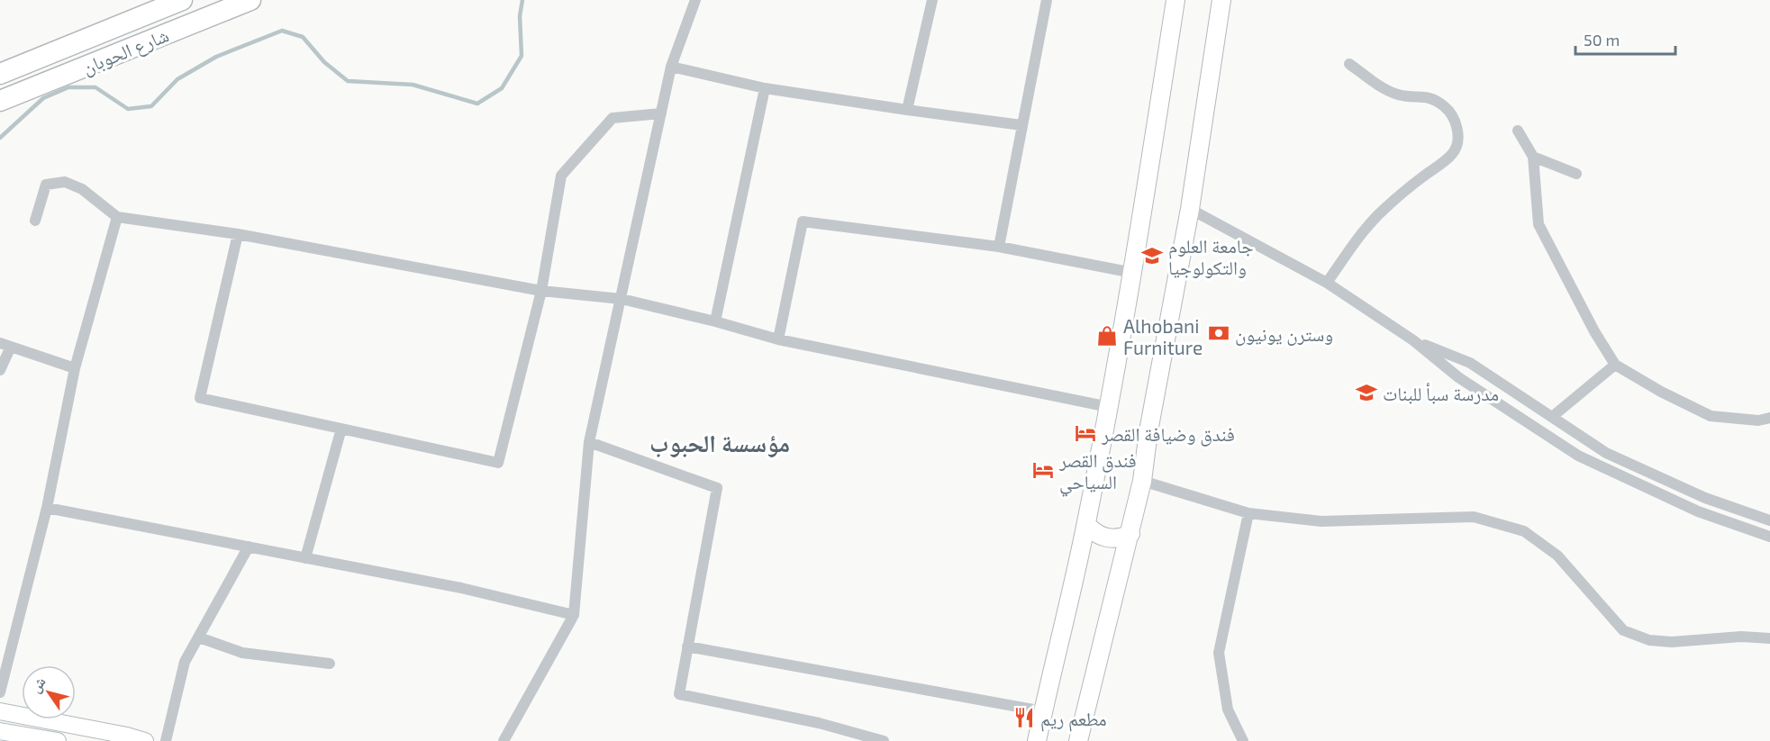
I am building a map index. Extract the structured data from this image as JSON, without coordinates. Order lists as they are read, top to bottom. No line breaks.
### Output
{"streets":{"highway":["شارع الحوبان"]},"districts":["مؤسسة الحبوب"],"places":{"school or university":["جامعة العلوم والتكولوجيا","مدرسة سبأ للبنات"],"bank":["وسترن يونيون"],"shop":["Alhobani Furniture"],"hotel":["فندق وضيافة القصر","فندق القصر السياحي"],"restaurant":["مطعم ريم"]},"scale_bar":"50 m","north":"top left"}
